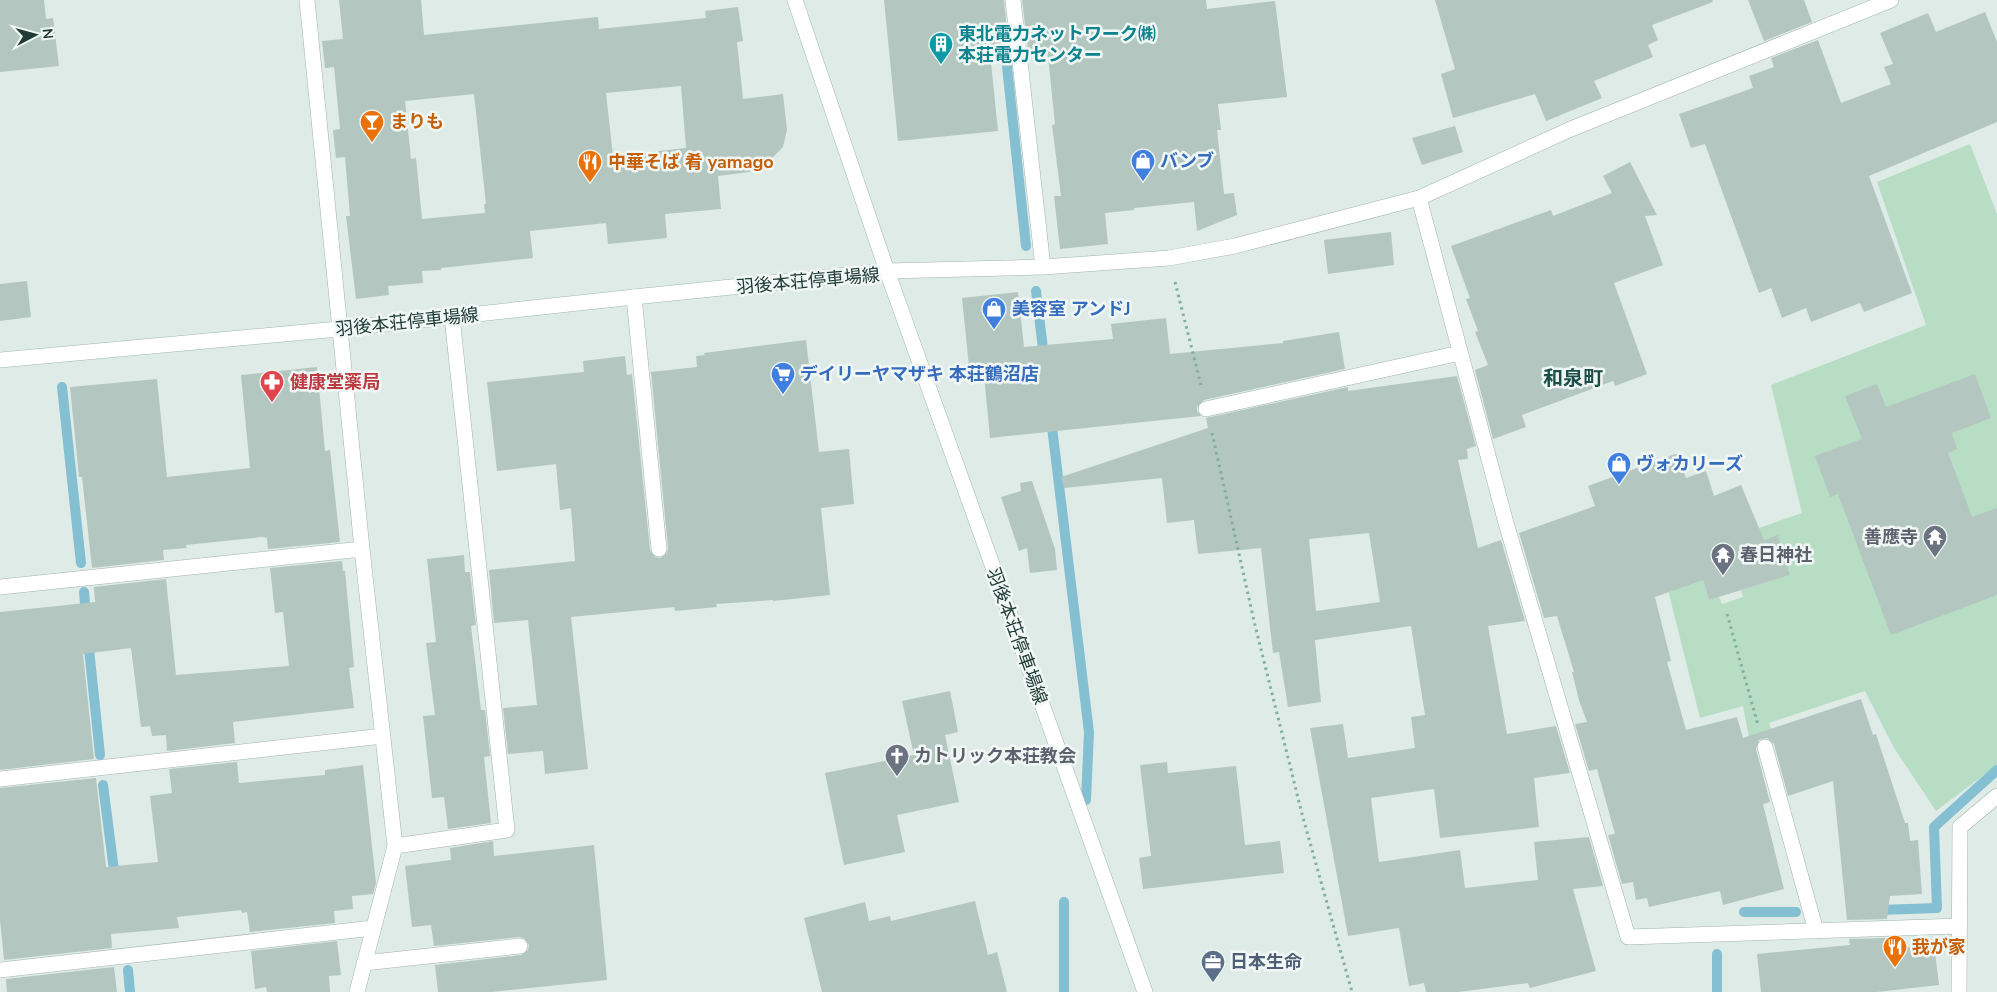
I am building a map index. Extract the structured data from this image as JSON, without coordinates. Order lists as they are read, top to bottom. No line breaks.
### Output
{"streets":{"street":["羽後本荘停車場線"]},"districts":["和泉町"],"places":{"building":["東北電力ネットワーク㈱ 本荘電力センター"],"bar":["まりも"],"shop":["バンブ","美容室 アンドJ","ヴォカリーズ"],"restaurant":["中華そば 肴 yamago","我が家"],"supermarket":["デイリーヤマザキ 本荘鶴沼店"],"pharmacy":["健康堂薬局"],"temple":["善應寺","春日神社"],"church":["カトリック本荘教会"],"office":["日本生命"]},"north":"right"}
